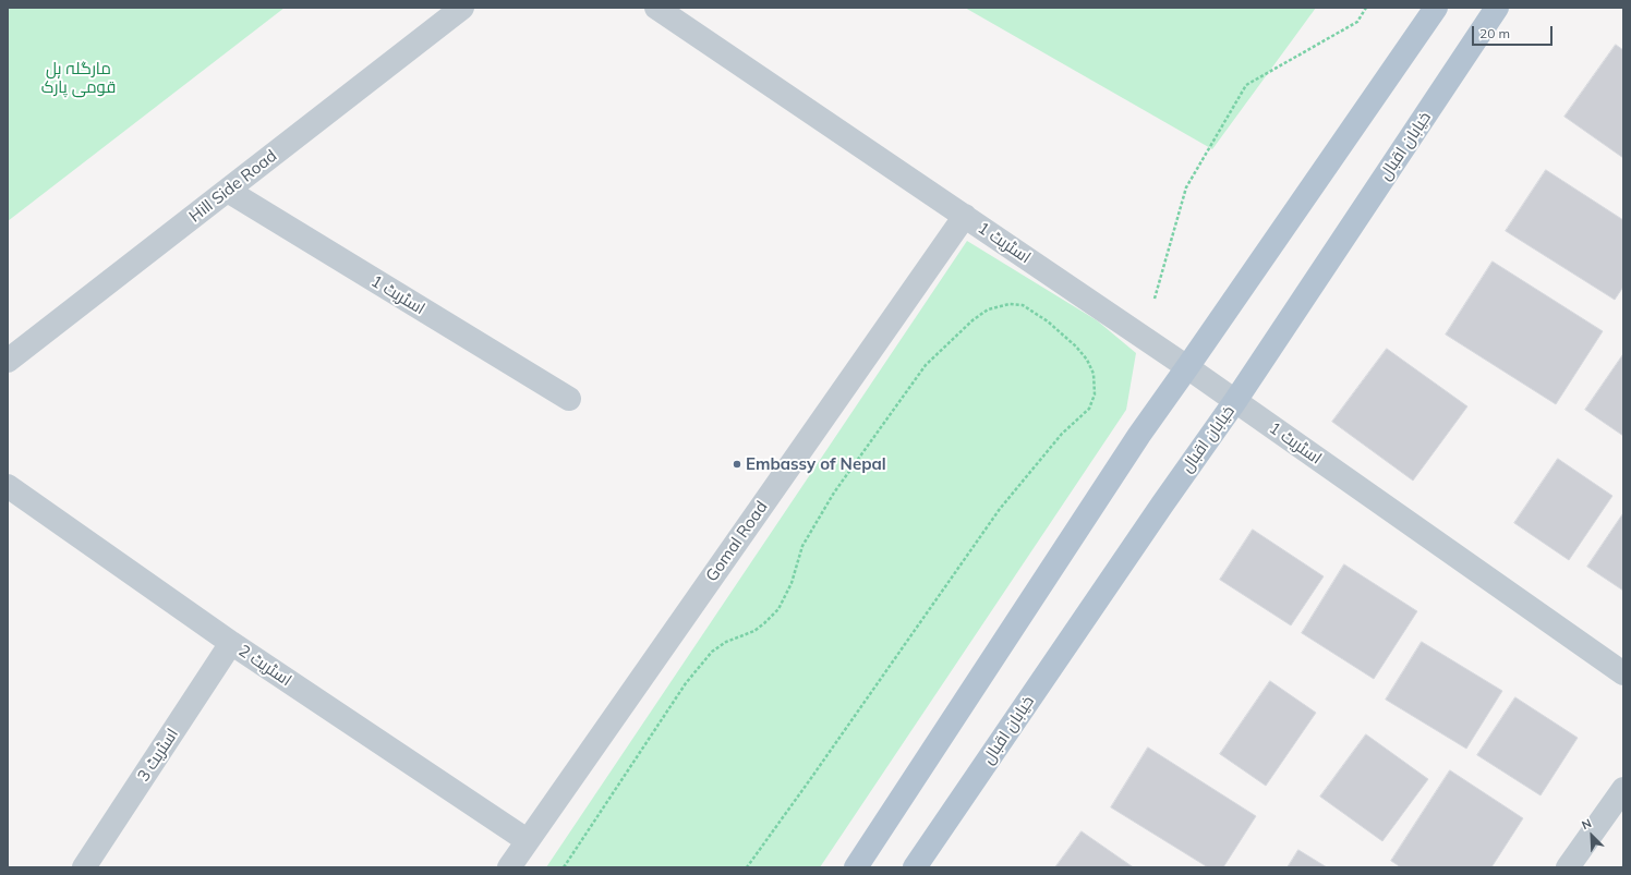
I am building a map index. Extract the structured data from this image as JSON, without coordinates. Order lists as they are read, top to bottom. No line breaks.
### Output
{"streets":{"main road":["خیابان اقبال"],"street":["Hill Side Road","اسٹریٹ 1","Gomal Road","اسٹریٹ 2","اسٹریٹ 3"]},"crossings":[["خیابان اقبال","اسٹریٹ 1"],["Hill Side Road","اسٹریٹ 1"],["اسٹریٹ 1","Gomal Road"],["Gomal Road","اسٹریٹ 2"],["اسٹریٹ 2","اسٹریٹ 3"]],"parks":["مارگلہ ہل قومی پارک"],"places":["Embassy of Nepal"],"scale_bar":"20 m","north":"top left"}
